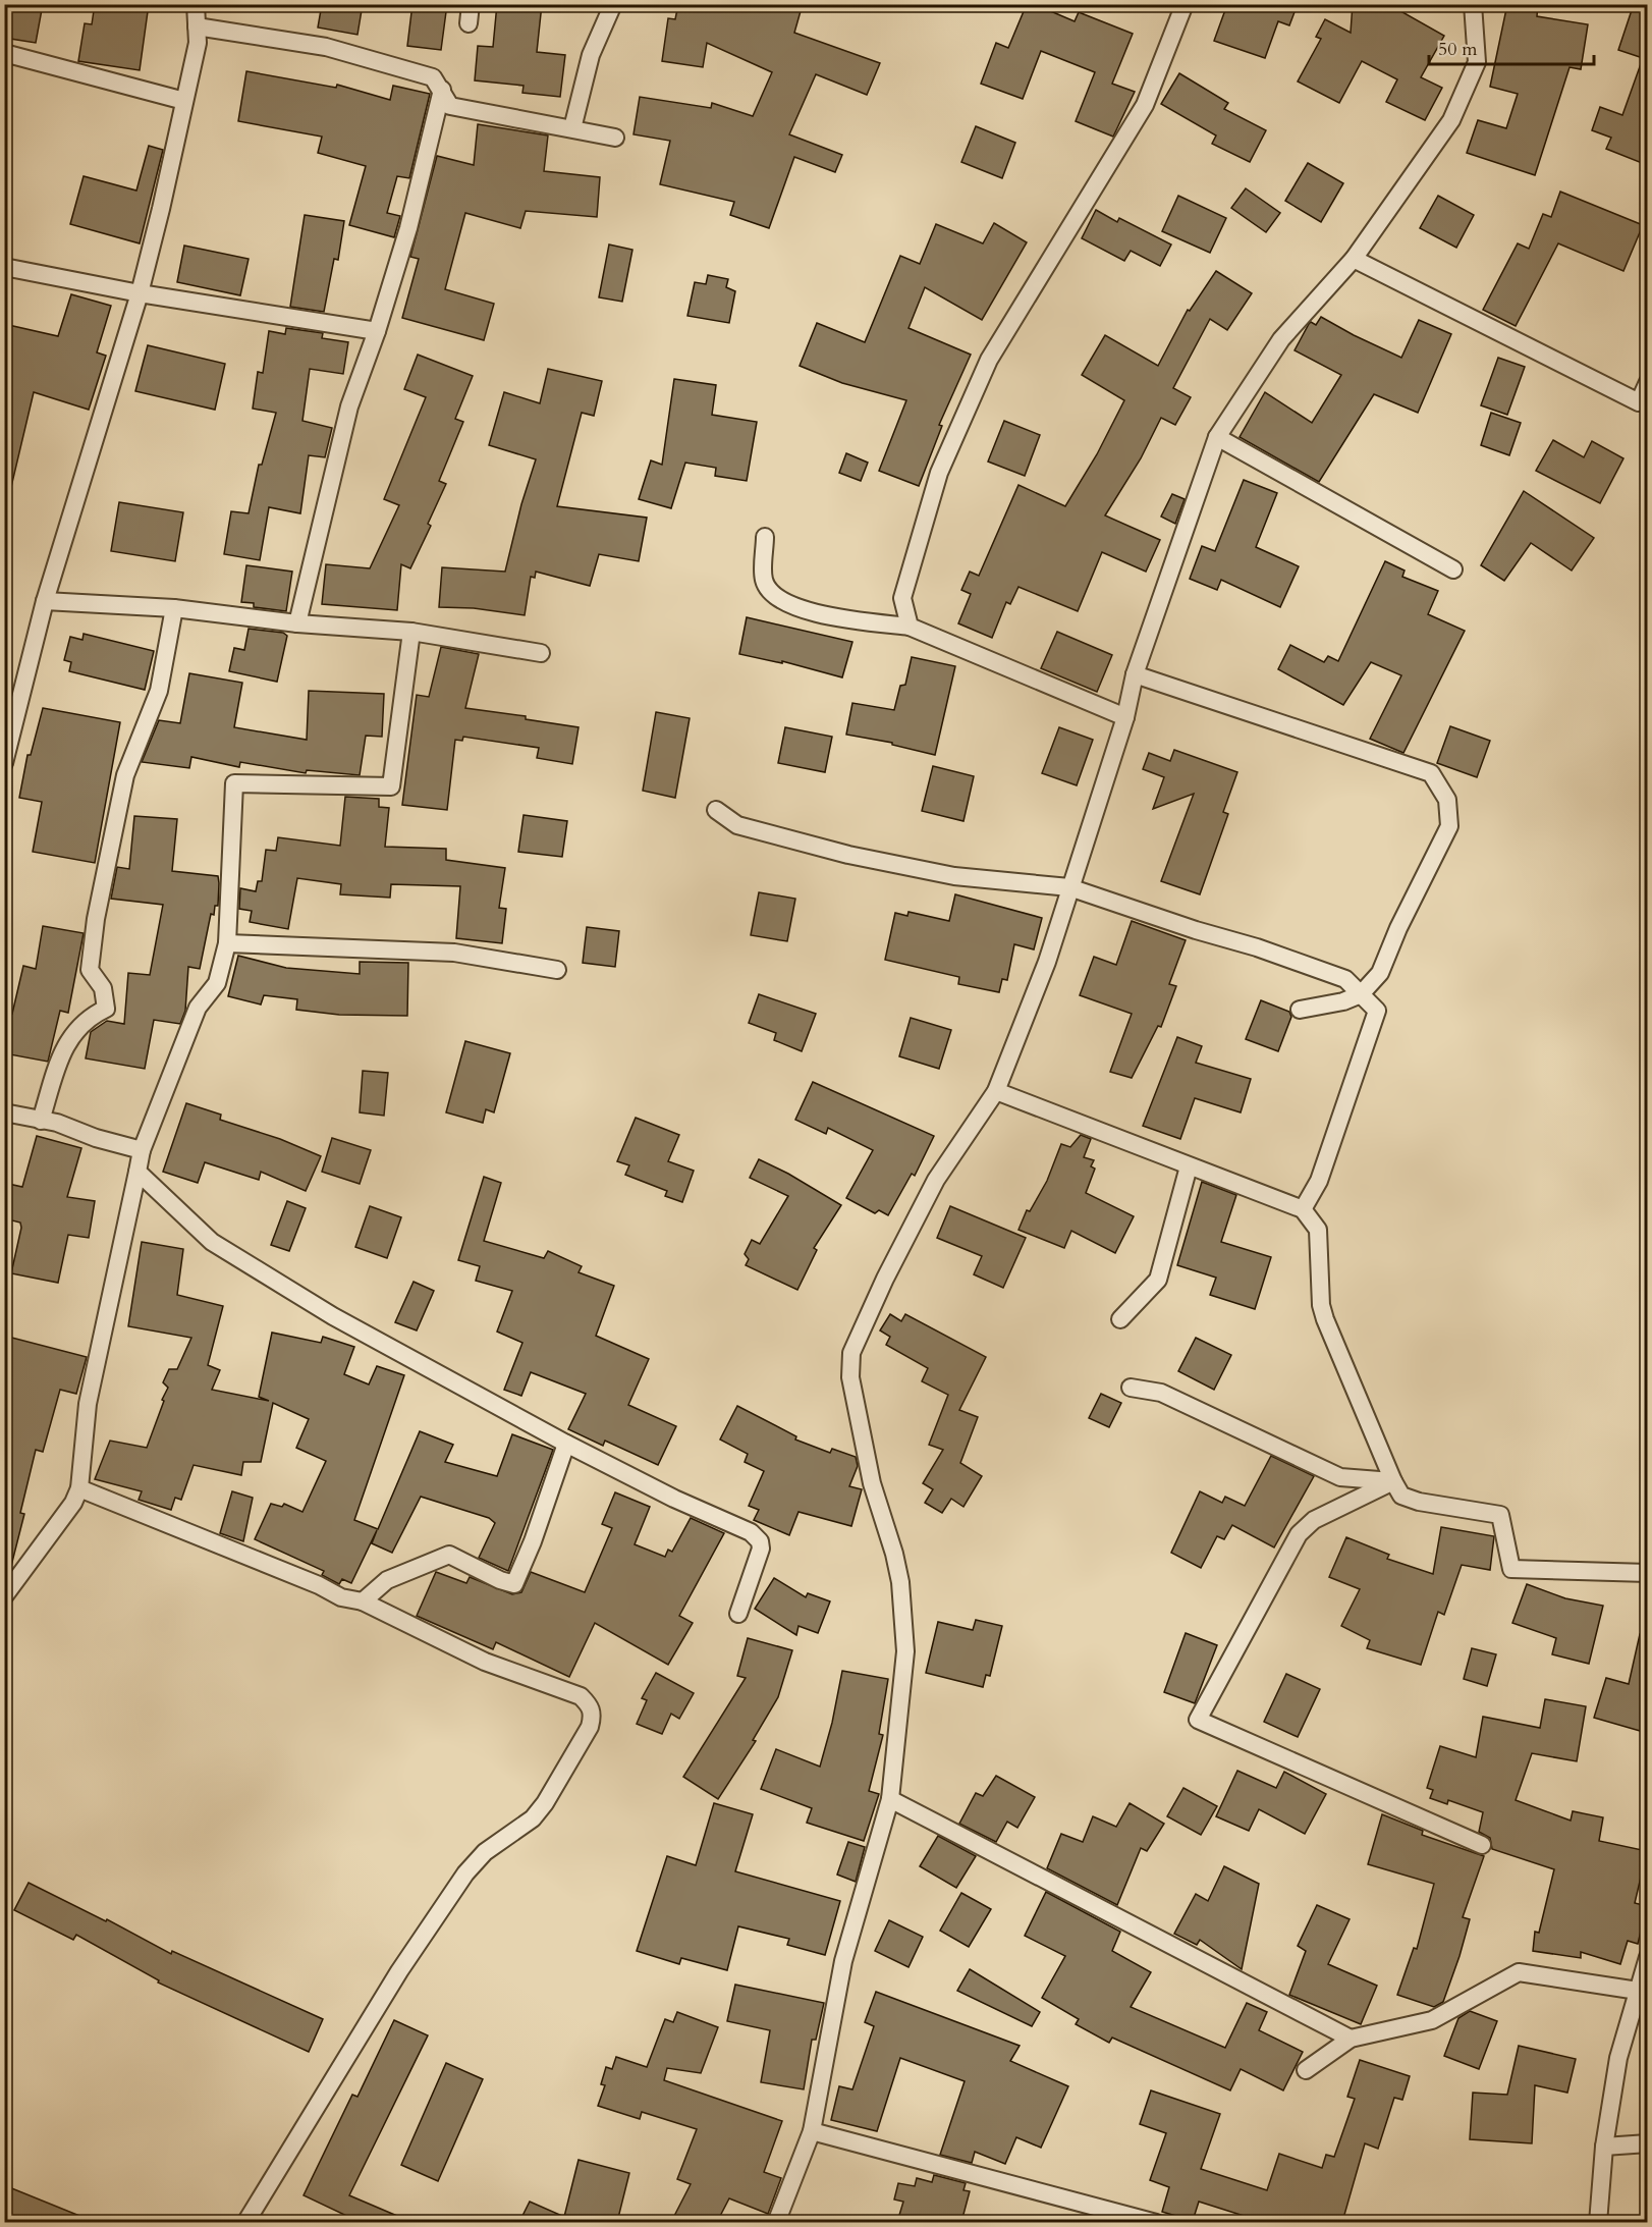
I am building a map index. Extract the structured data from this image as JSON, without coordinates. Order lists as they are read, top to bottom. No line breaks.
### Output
{"scale_bar":"50 m"}
